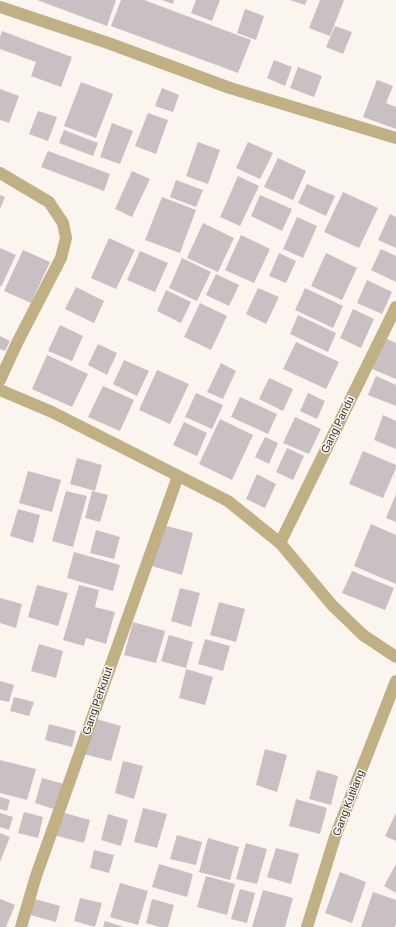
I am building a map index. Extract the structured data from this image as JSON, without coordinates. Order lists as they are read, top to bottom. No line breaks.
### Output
{"streets":{"street":["Gang Pandu","Gang Perkutut","Gang Kutilang"]}}
